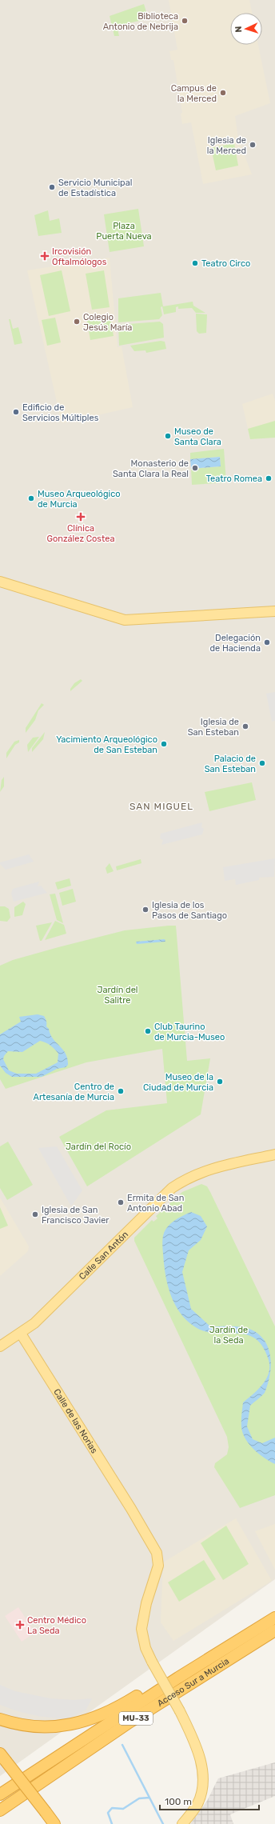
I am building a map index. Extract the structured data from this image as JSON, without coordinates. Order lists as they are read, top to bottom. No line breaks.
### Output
{"streets":{"highway":["Acceso Sur a Murcia","MU-33"],"main road":["Calle San Antón","Calle de las Norias"]},"crossings":[["Calle San Antón","Calle de las Norias"]],"districts":["SAN MIGUEL"],"parks":["Plaza Puerta Nueva","Jardín del Salitre","Jardín del Rocío","Jardín de la Seda"],"places":{"other":["Biblioteca Antonio de Nebrija","Campus de la Merced","Iglesia de la Merced","Servicio Municipal de Estadística","Teatro Circo","Colegio Jesús María","Edificio de Servicios Múltiples","Museo de Santa Clara","Monasterio de Santa Clara la Real","Teatro Romea","Museo Arqueológico de Murcia","Delegación de Hacienda","Iglesia de San Esteban","Yacimiento Arqueológico de San Esteban","Palacio de San Esteban","Iglesia de los Pasos de Santiago","Club Taurino de Murcia-Museo","Museo de la Ciudad de Murcia","Centro de Artesanía de Murcia","Ermita de San Antonio Abad","Iglesia de San Francisco Javier"],"health":["Ircovisión Oftalmólogos","Clínica González Costea","Centro Médico La Seda"]},"scale_bar":"100 m","north":"left"}
